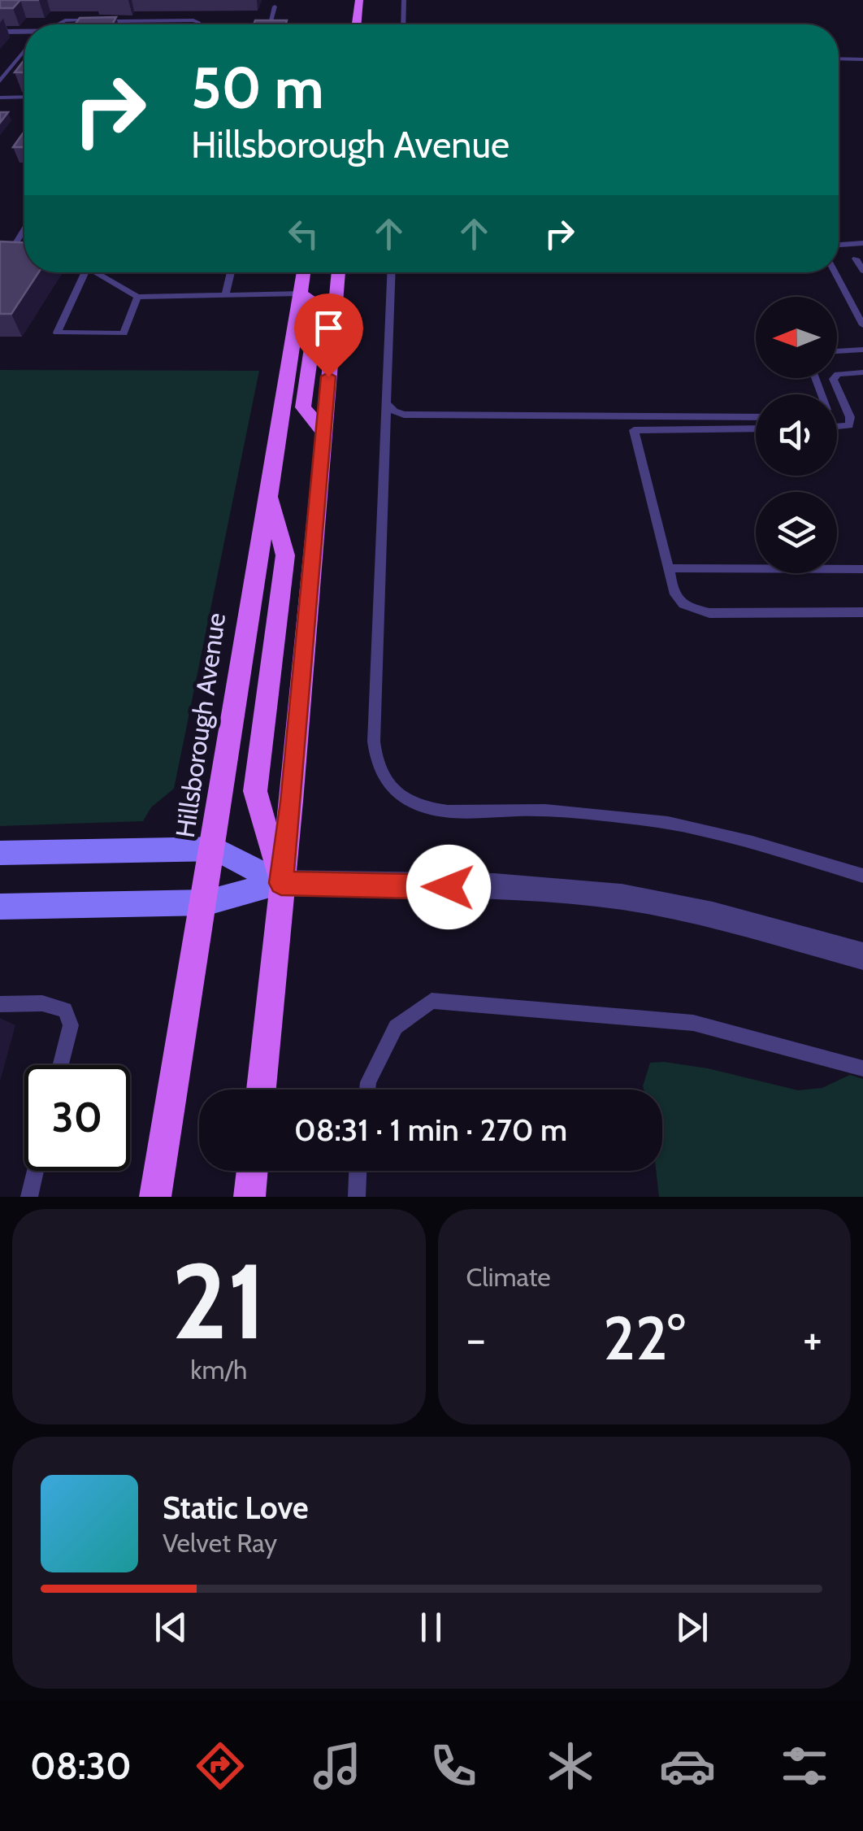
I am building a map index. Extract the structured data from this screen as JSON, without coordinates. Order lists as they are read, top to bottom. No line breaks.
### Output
{"streets":{"main road":["Hillsborough Avenue"]},"north":"left","page":{"turn":["50 m","Hillsborough Avenue"],"limit":"30","trip":"08:31 · 1 min · 270 m","tile":[["21","km/h"],"Climate"],"heat":["−","22°","+"],"song":["Static Love","Velvet Ray"],"tabs":"08:30"}}
